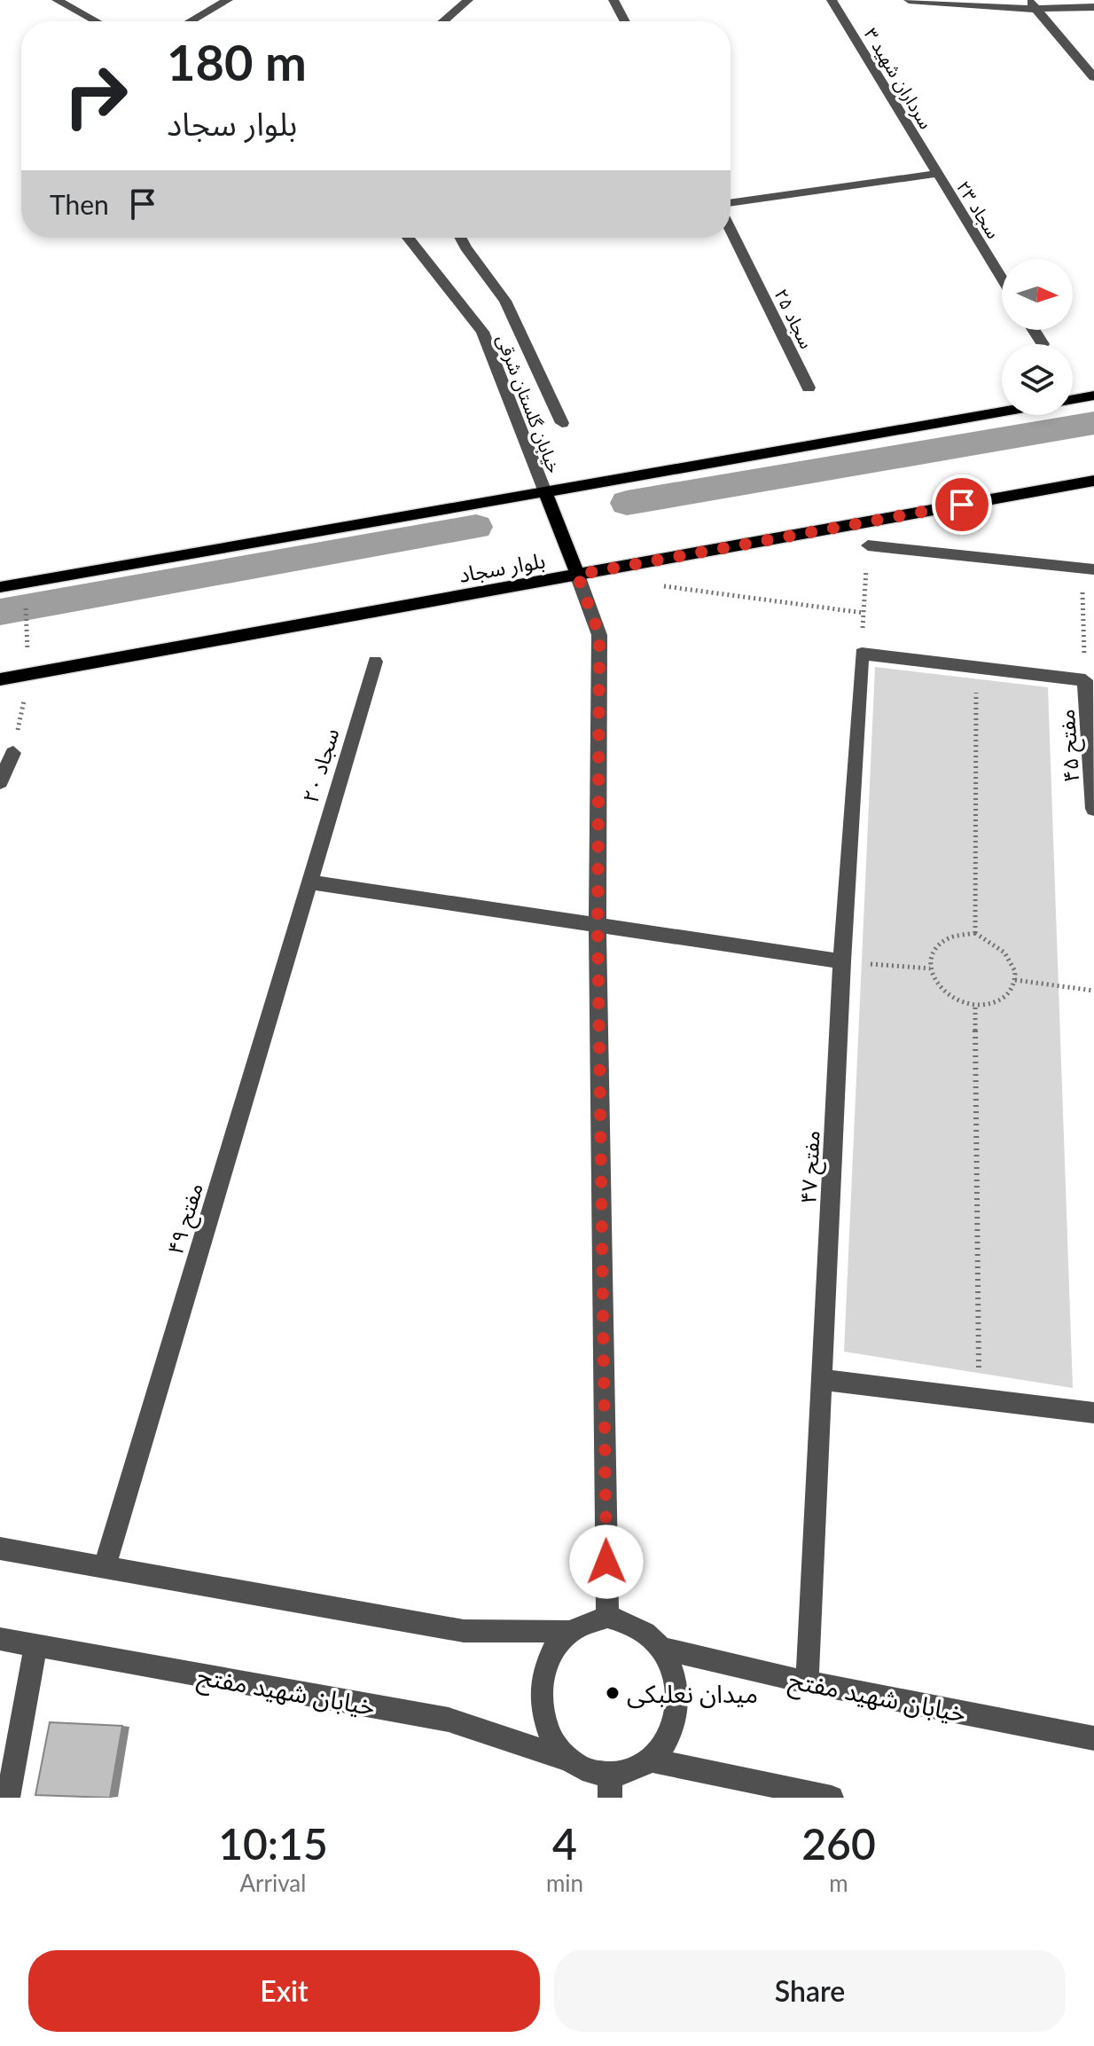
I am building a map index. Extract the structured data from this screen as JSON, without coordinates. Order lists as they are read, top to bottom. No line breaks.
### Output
{"streets":{"main road":["بلوار سجاد"],"street":["سرداران شهید ۳","سجاد ۲۳","سجاد ۲۵","خیابان گلستان شرقی","مفتح ۴۵","سجاد ۲۰","مفتح ۴۷","مفتح ۴۹","خیابان شهید مفتح"]},"crossings":[["سرداران شهید ۳","سجاد ۲۳"],["سجاد ۲۰","مفتح ۴۹"],["مفتح ۴۷","خیابان شهید مفتح"]],"places":["میدان نعلبکی"],"north":"right","page":{"turn":["180 m","بلوار سجاد"],"then":"Then","eta":["10:15","Arrival","4","min","260","m"],"buttons":["Exit","Share"]}}
